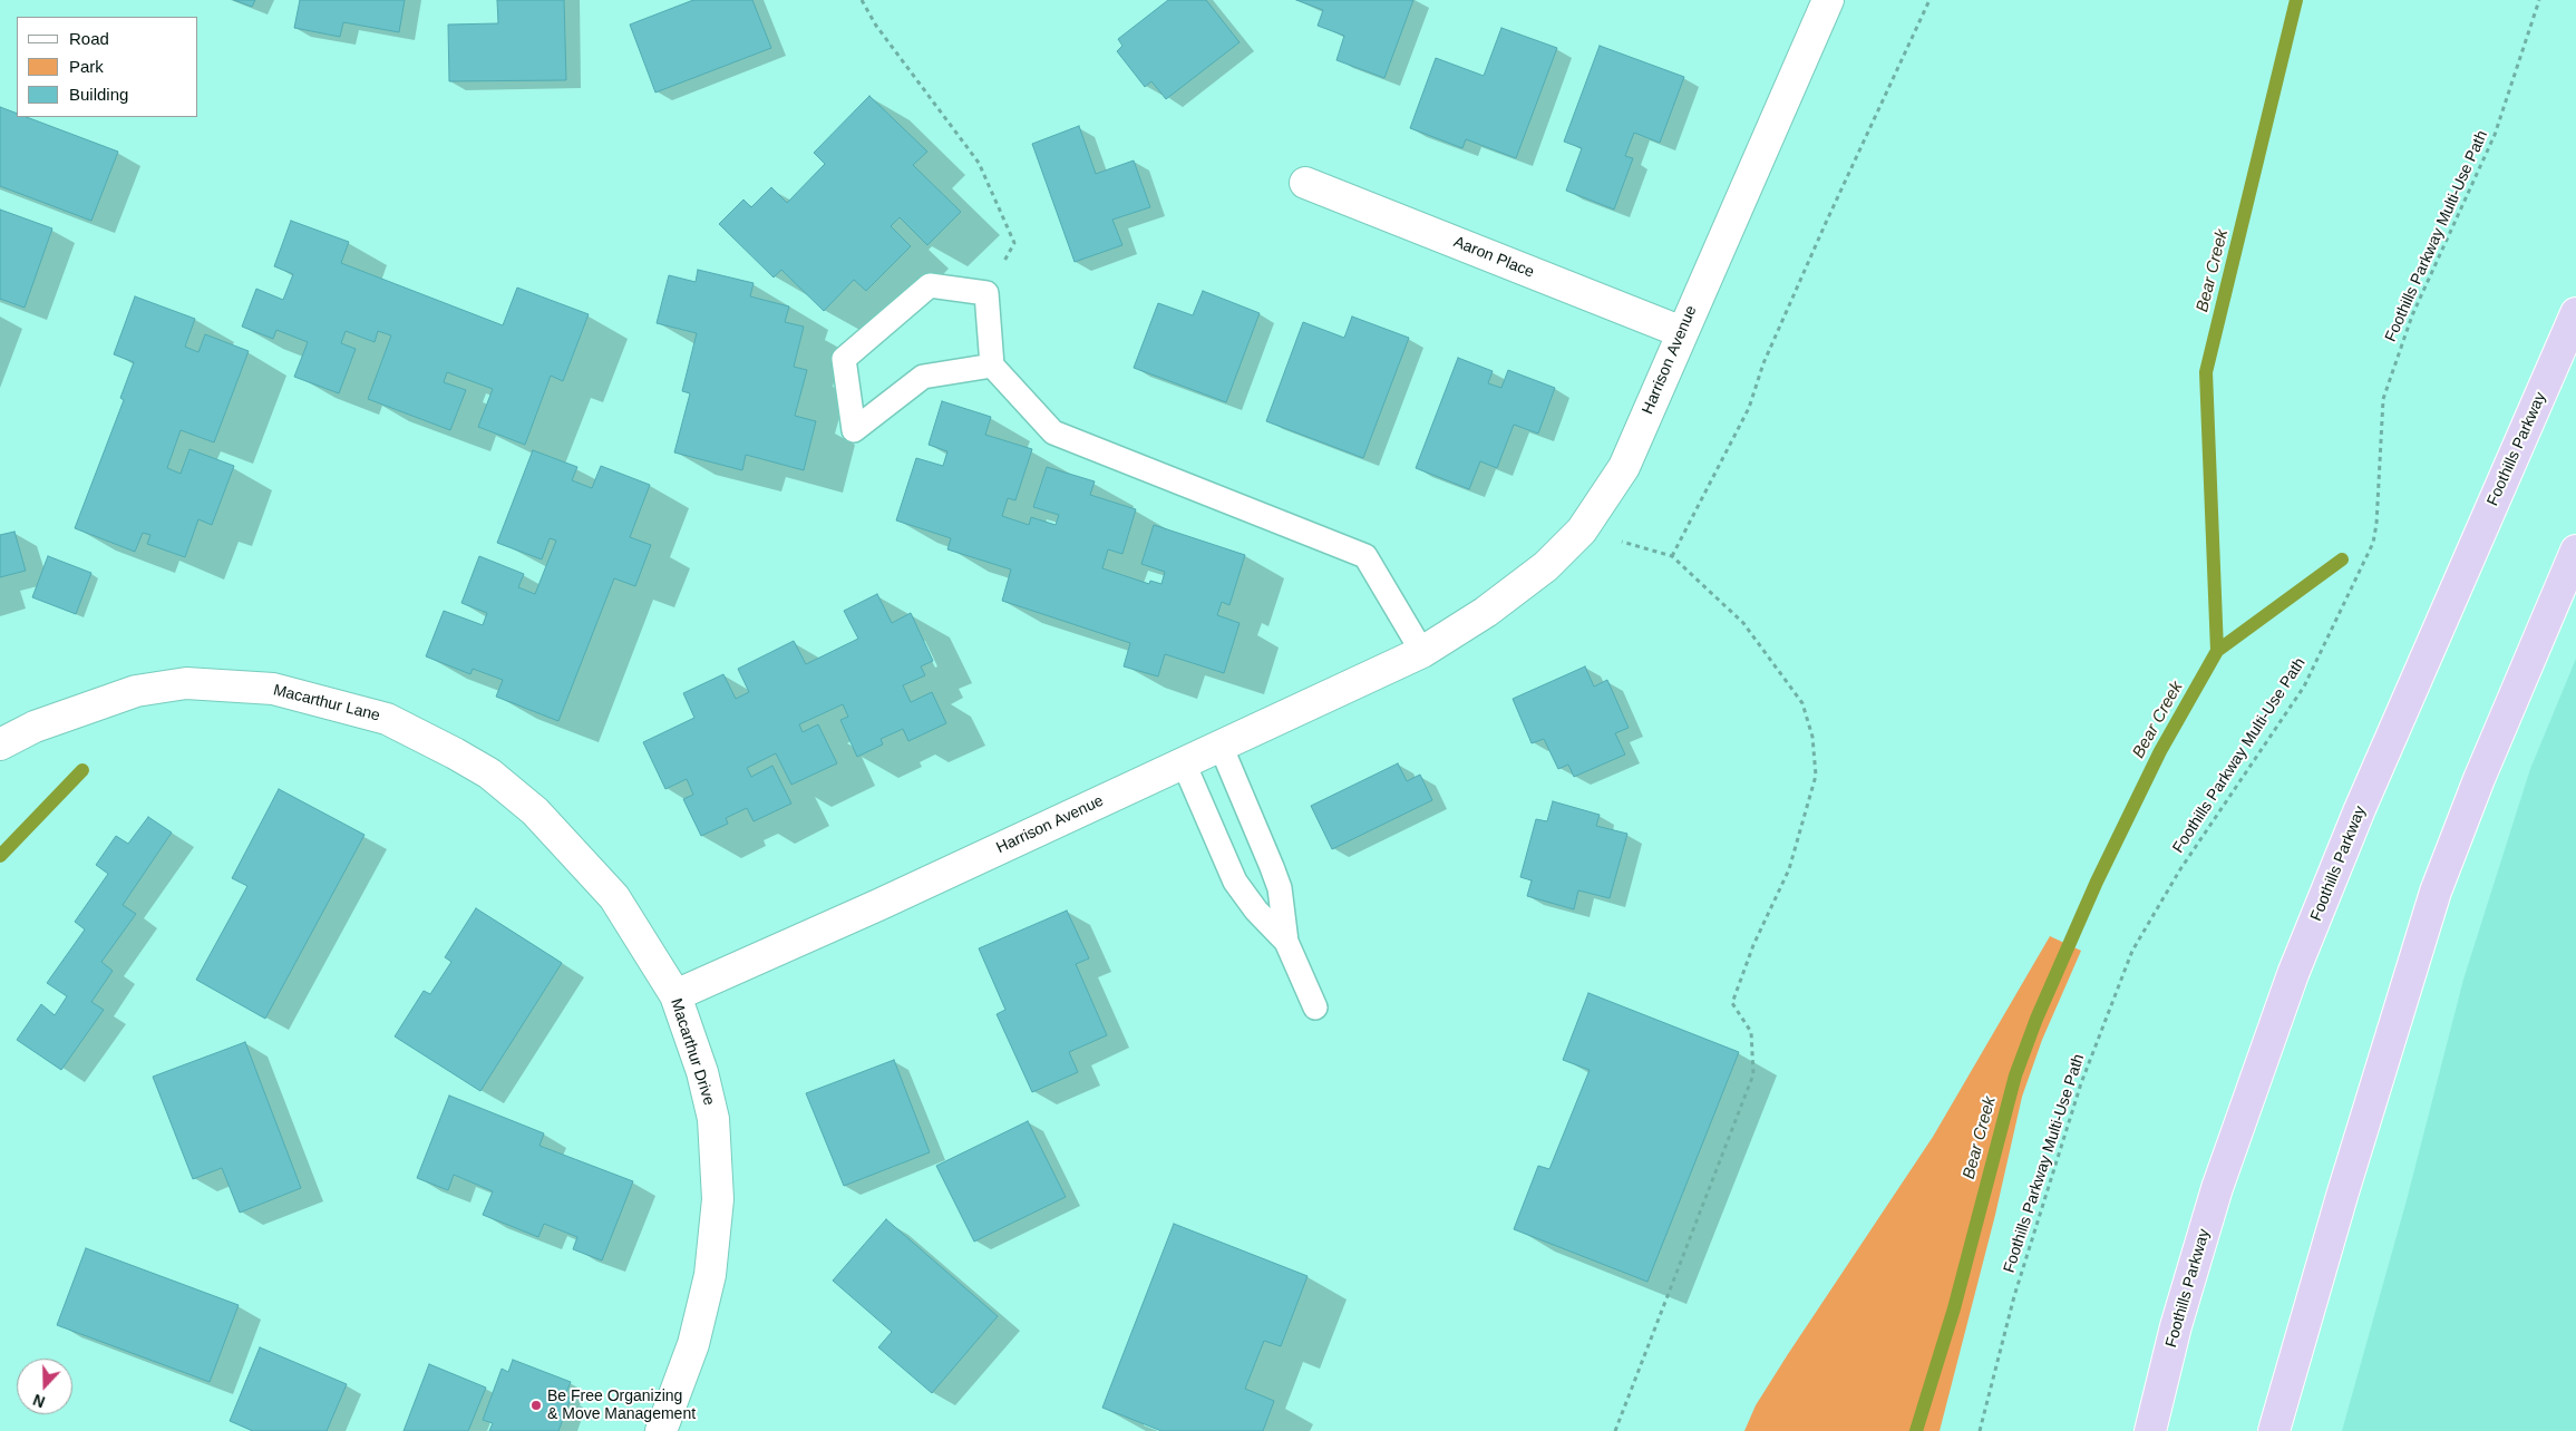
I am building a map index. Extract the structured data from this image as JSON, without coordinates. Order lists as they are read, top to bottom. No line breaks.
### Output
{"streets":{"highway":["Foothills Parkway"],"street":["Aaron Place","Harrison Avenue","Macarthur Lane","Macarthur Drive"],"path":["Foothills Parkway Multi-Use Path"]},"crossings":[["Aaron Place","Harrison Avenue"],["Harrison Avenue","Macarthur Drive"],["Macarthur Lane","Macarthur Drive"]],"water":["Bear Creek"],"places":["Be Free Organizing & Move Management"],"legend":["Road","Park","Building"],"north":"bottom"}
